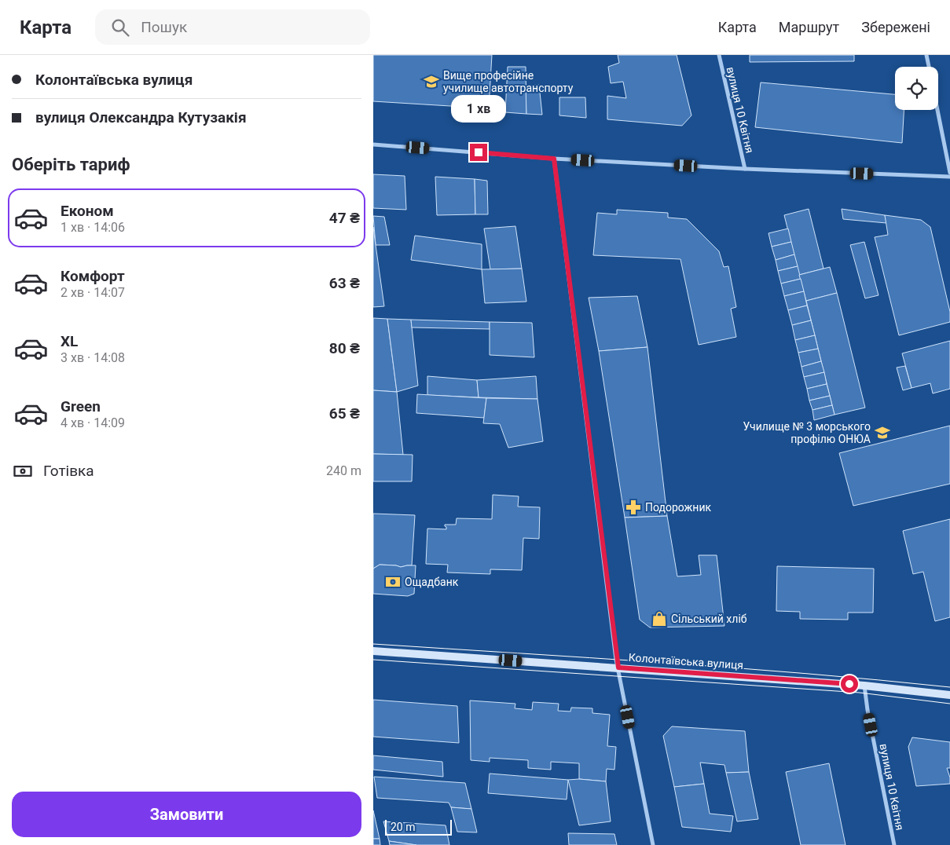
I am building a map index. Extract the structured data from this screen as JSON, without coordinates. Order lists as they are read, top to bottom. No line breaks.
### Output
{"streets":{"main road":["Колонтаївська вулиця"],"street":["вулиця 10 Квітня"]},"crossings":[["вулиця 10 Квітня","Колонтаївська вулиця"]],"places":{"school or university":["Вище професійне училище автотранспорту","Училище № 3 морського профілю ОНЮА"],"pharmacy":["Подорожник"],"bank":["Ощадбанк"],"shop":["Сільський хліб"]},"scale_bar":"20 m","page":{"header":"Карта","search":"Пошук","nav":["Карта","Маршрут","Збережені"],"banner":["Колонтаївська вулиця","вулиця Олександра Кутузакія"],"bubble":"1 хв","heading":"Оберіть тариф","list":[{"name":"Економ","note":"1 хв · 14:06","value":"47 ₴"},{"name":"Комфорт","note":"2 хв · 14:07","value":"63 ₴"},{"name":"XL","note":"3 хв · 14:08","value":"80 ₴"},{"name":"Green","note":"4 хв · 14:09","value":"65 ₴"}],"pay":["Готівка","240 m"],"buttons":"Замовити","scale":"20 m"}}
